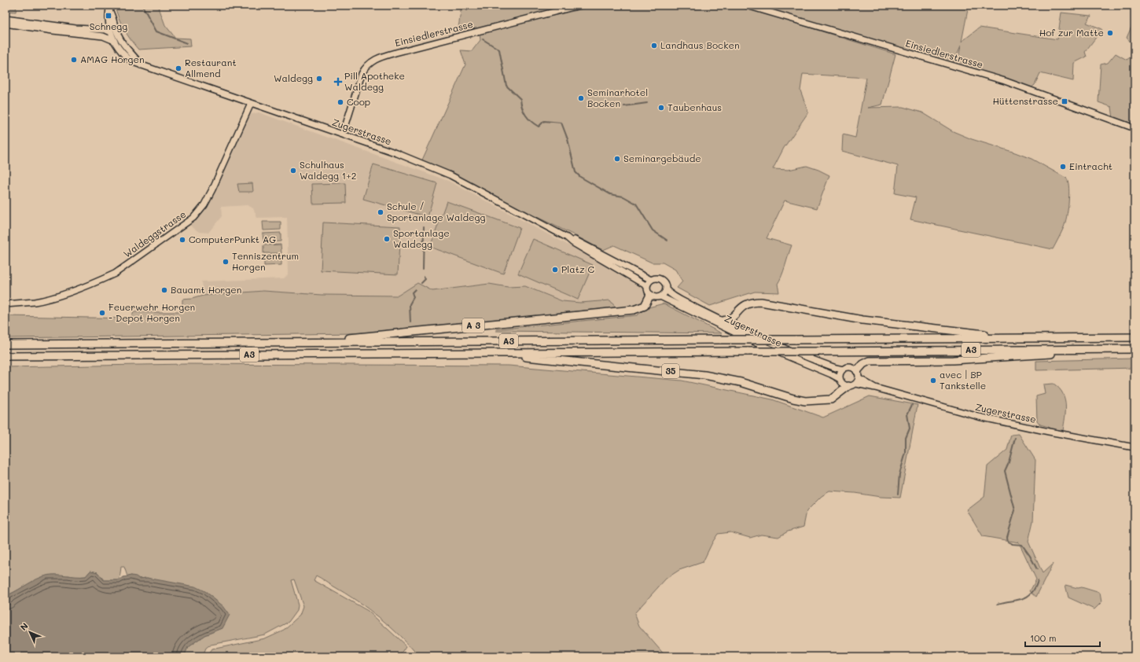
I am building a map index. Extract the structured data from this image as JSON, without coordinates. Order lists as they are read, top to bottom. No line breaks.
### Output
{"streets":{"highway":["A 3","A3","35"],"main road":["Einsiedlerstrasse","Zugerstrasse","Waldeggstrasse"]},"crossings":[["Einsiedlerstrasse","Zugerstrasse"],["Zugerstrasse","Waldeggstrasse"],["Zugerstrasse","A 3"],["Zugerstrasse","35"],["A 3","A3"],["A3","35"]],"places":{"transit":["Schnegg","Hüttenstrasse"],"other":["Hof zur Matte","Landhaus Bocken","AMAG Horgen","Restaurant Allmend","Waldegg","Seminarhotel Bocken","Coop","Taubenhaus","Seminargebäude","Eintracht","Schulhaus Waldegg 1+2","Schule / Sportanlage Waldegg","Sportanlage Waldegg","ComputerPunkt AG","Tenniszentrum Horgen","Platz C","Bauamt Horgen","Feuerwehr Horgen - Depot Horgen","avec | BP Tankstelle"],"health":["Pill Apotheke Waldegg"]},"scale_bar":"100 m","north":"top left"}
